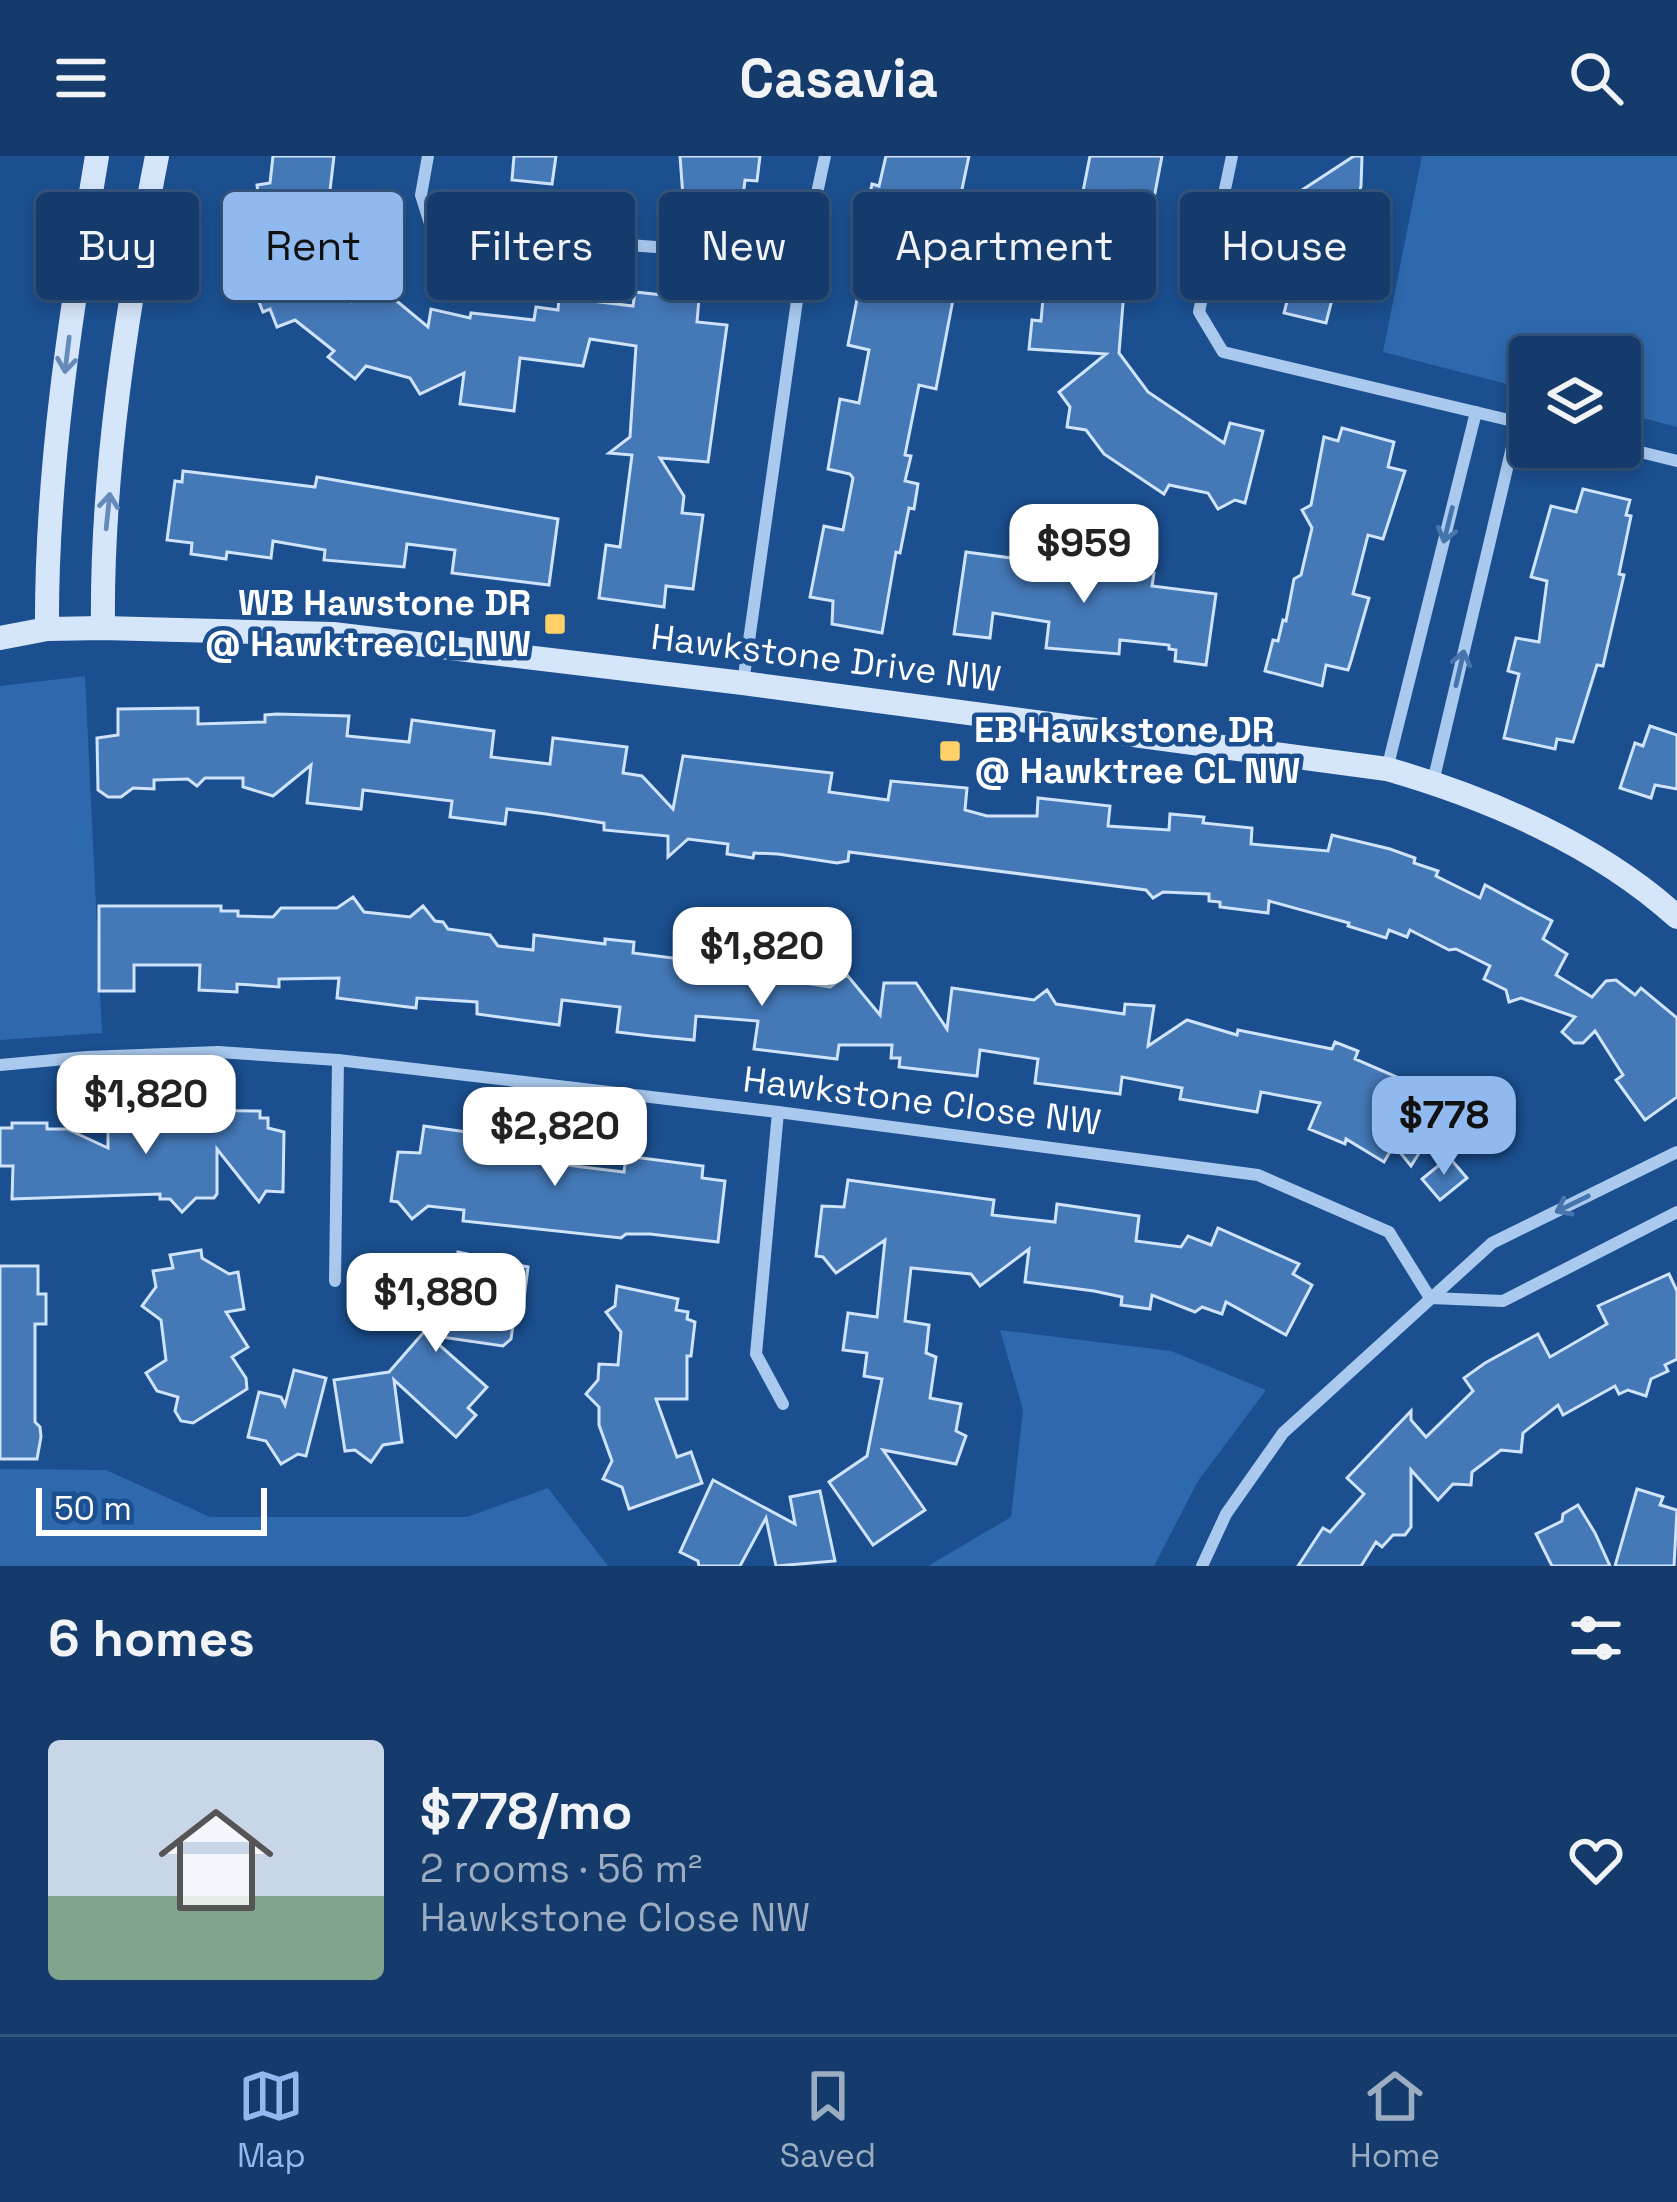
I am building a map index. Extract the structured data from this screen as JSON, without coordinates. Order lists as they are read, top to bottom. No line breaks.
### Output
{"streets":{"street":["Hawkstone Drive NW","Hawkstone Close NW"]},"places":{"transit":["WB Hawstone DR @ Hawktree CL NW","EB Hawkstone DR @ Hawktree CL NW"]},"scale_bar":"50 m","page":{"header":"Casavia","chip":["Buy","Rent","Filters","New","Apartment","House"],"price":["$959","$1,820","$1,820","$778","$2,820","$1,880"],"scale":"50 m","heading":"6 homes","list":[{"name":"$778/mo","note":"2 rooms · 56 m² · Hawkstone Close NW"}],"tabs":["Map","Saved","Home"]}}
